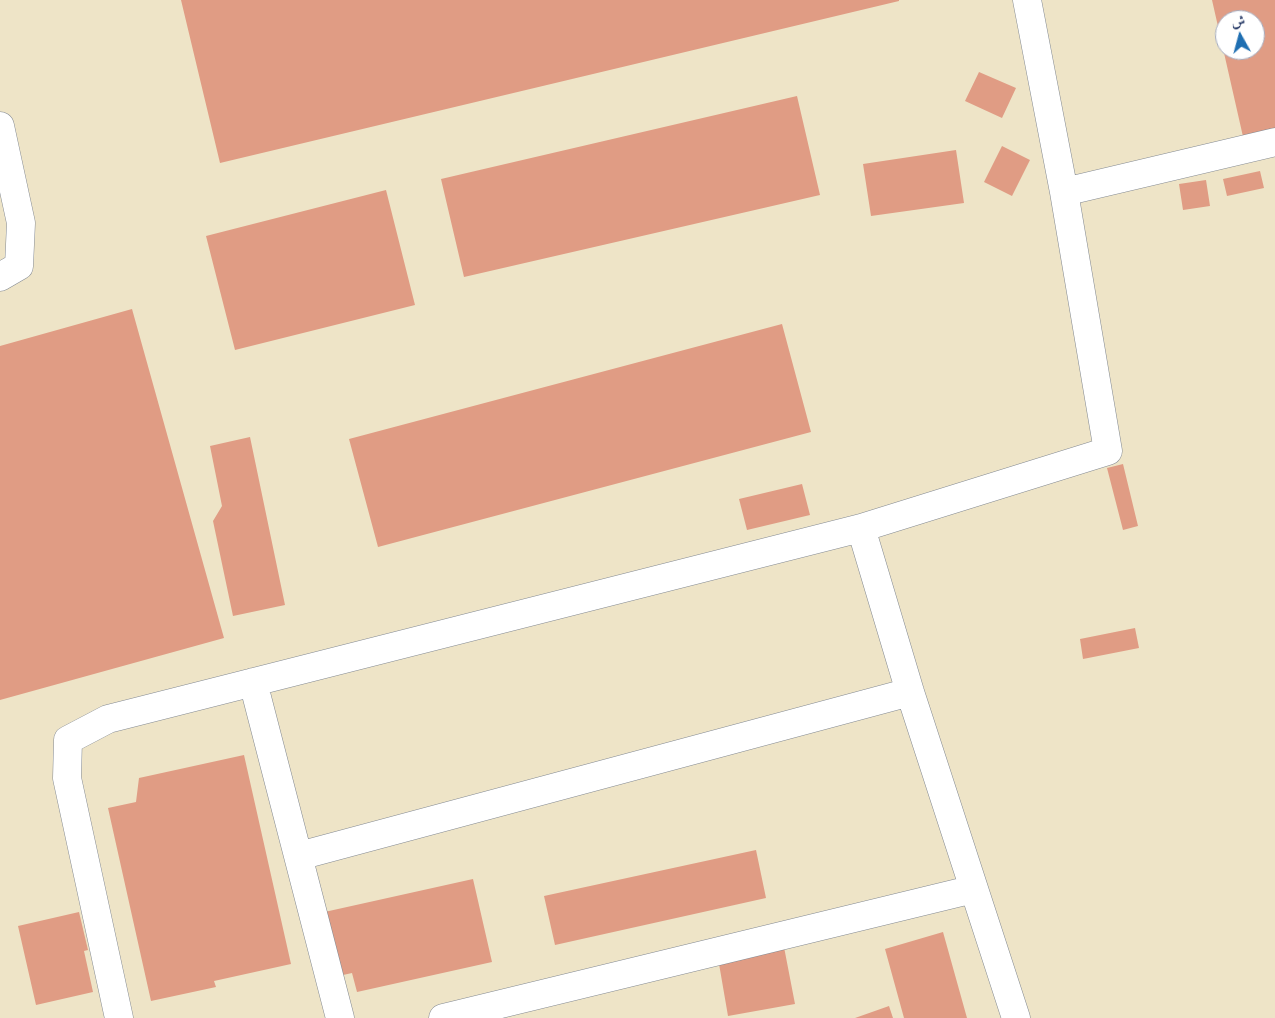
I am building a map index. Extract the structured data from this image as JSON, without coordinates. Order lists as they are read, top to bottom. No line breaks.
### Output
{"north":"top"}
